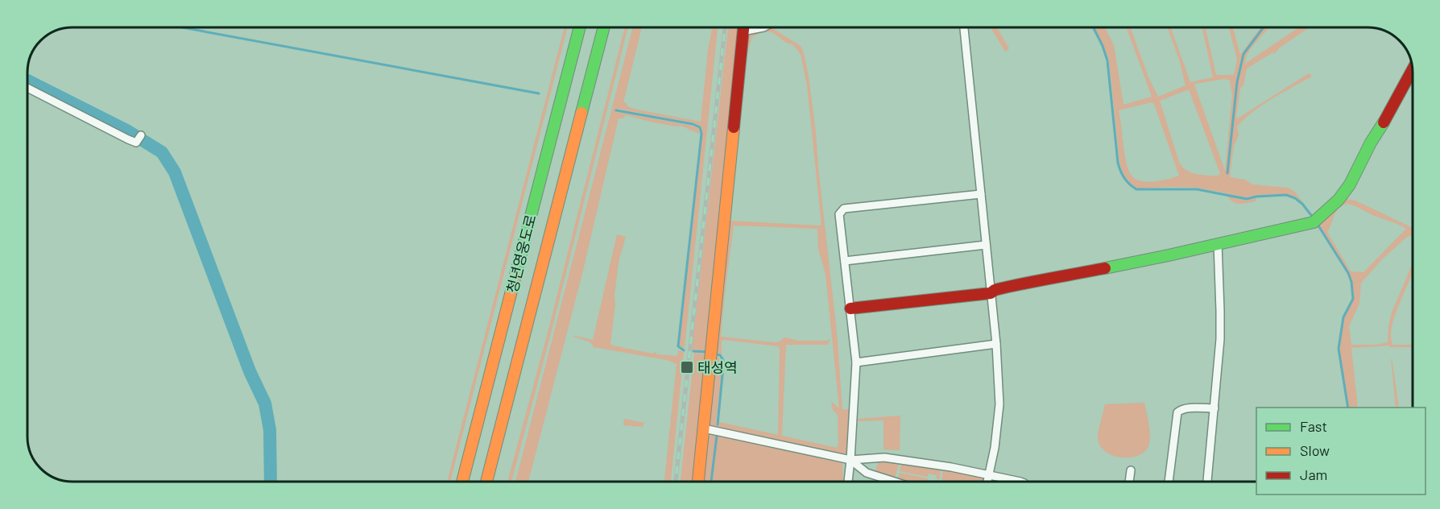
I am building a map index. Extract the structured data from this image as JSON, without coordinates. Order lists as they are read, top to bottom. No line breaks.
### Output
{"streets":{"main road":["청년영웅도로"]},"places":{"transit":["태성역"]},"legend":["Fast","Slow","Jam"]}
